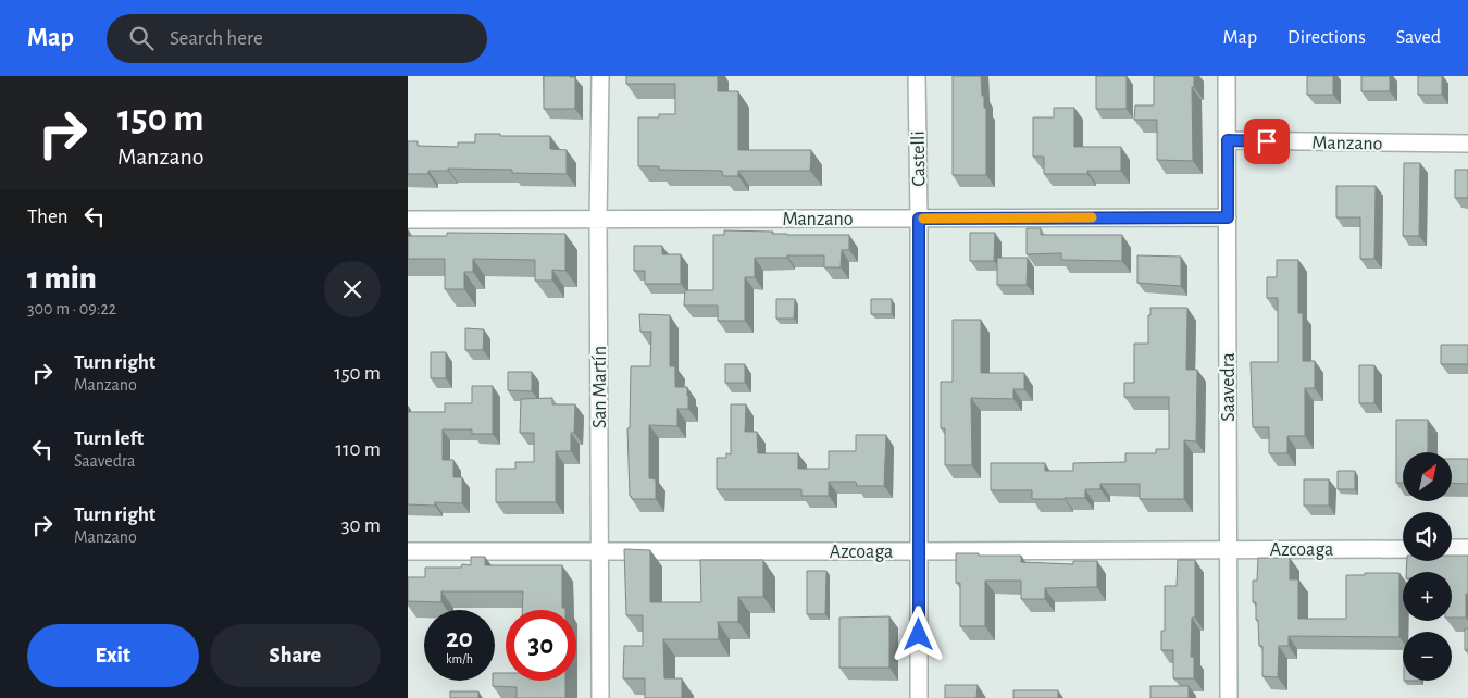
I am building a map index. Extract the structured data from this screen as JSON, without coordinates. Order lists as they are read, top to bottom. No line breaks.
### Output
{"streets":{"street":["Manzano","Castelli","San Martín","Saavedra","Azcoaga"]},"crossings":[["Manzano","Castelli"],["Manzano","San Martín"],["Manzano","Saavedra"],["Castelli","Azcoaga"],["San Martín","Azcoaga"],["Saavedra","Azcoaga"]],"north":"top right","page":{"header":"Map","search":"Search here","nav":["Map","Directions","Saved"],"turn":["150 m","Manzano"],"then":"Then","heading":["1 min","300 m · 09:22"],"list":[{"name":"Turn right","note":"Manzano","value":"150 m"},{"name":"Turn left","note":"Saavedra","value":"110 m"},{"name":"Turn right","note":"Manzano","value":"30 m"}],"map_buttons":["+","−"],"speed":"20 km/h","limit":"30","buttons":["Exit","Share"]}}
